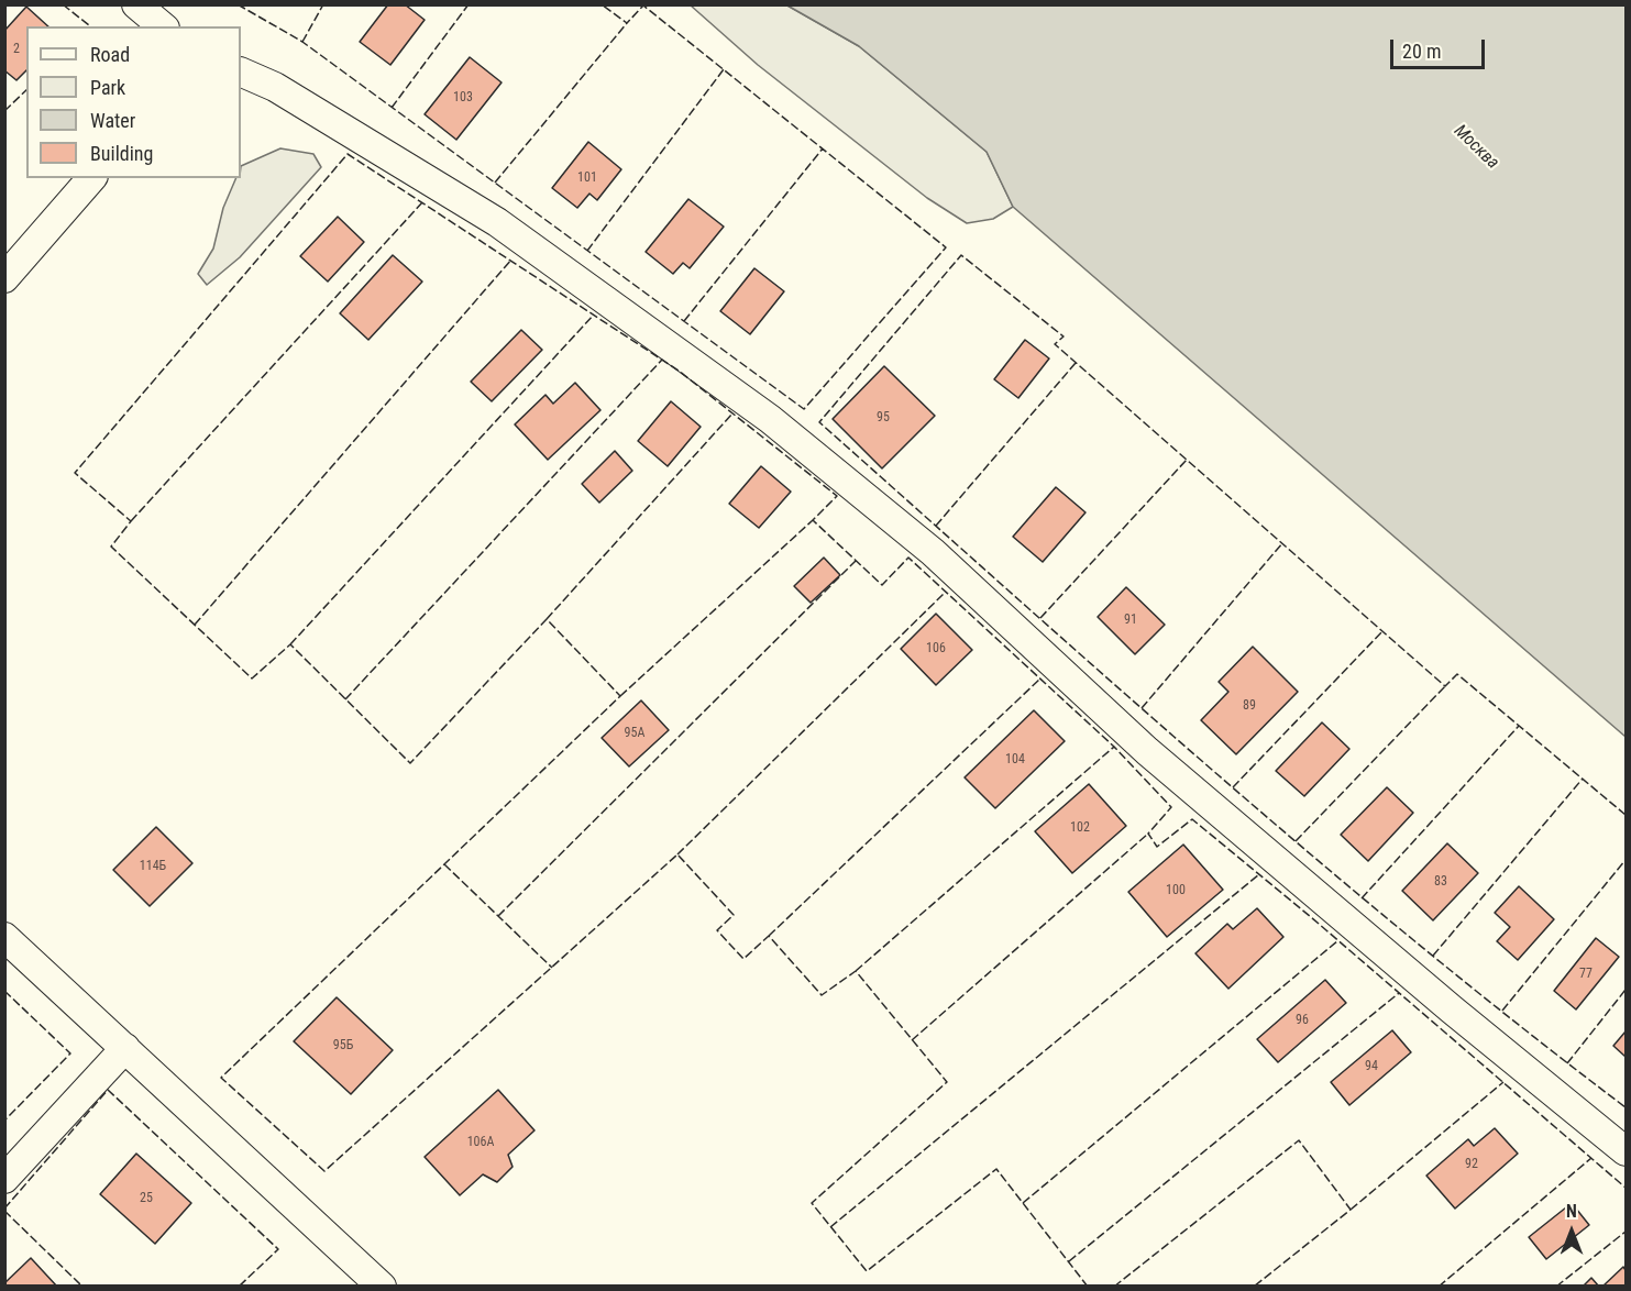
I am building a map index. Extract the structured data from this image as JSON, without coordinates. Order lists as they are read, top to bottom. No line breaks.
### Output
{"water":["Москва"],"house_numbers":["2","103","101","95","91","106","89","95А","104","102","114Б","83","100","77","96","95Б","94","106А","92","25"],"legend":["Road","Park","Water","Building"],"scale_bar":"20 m","north":"top"}
